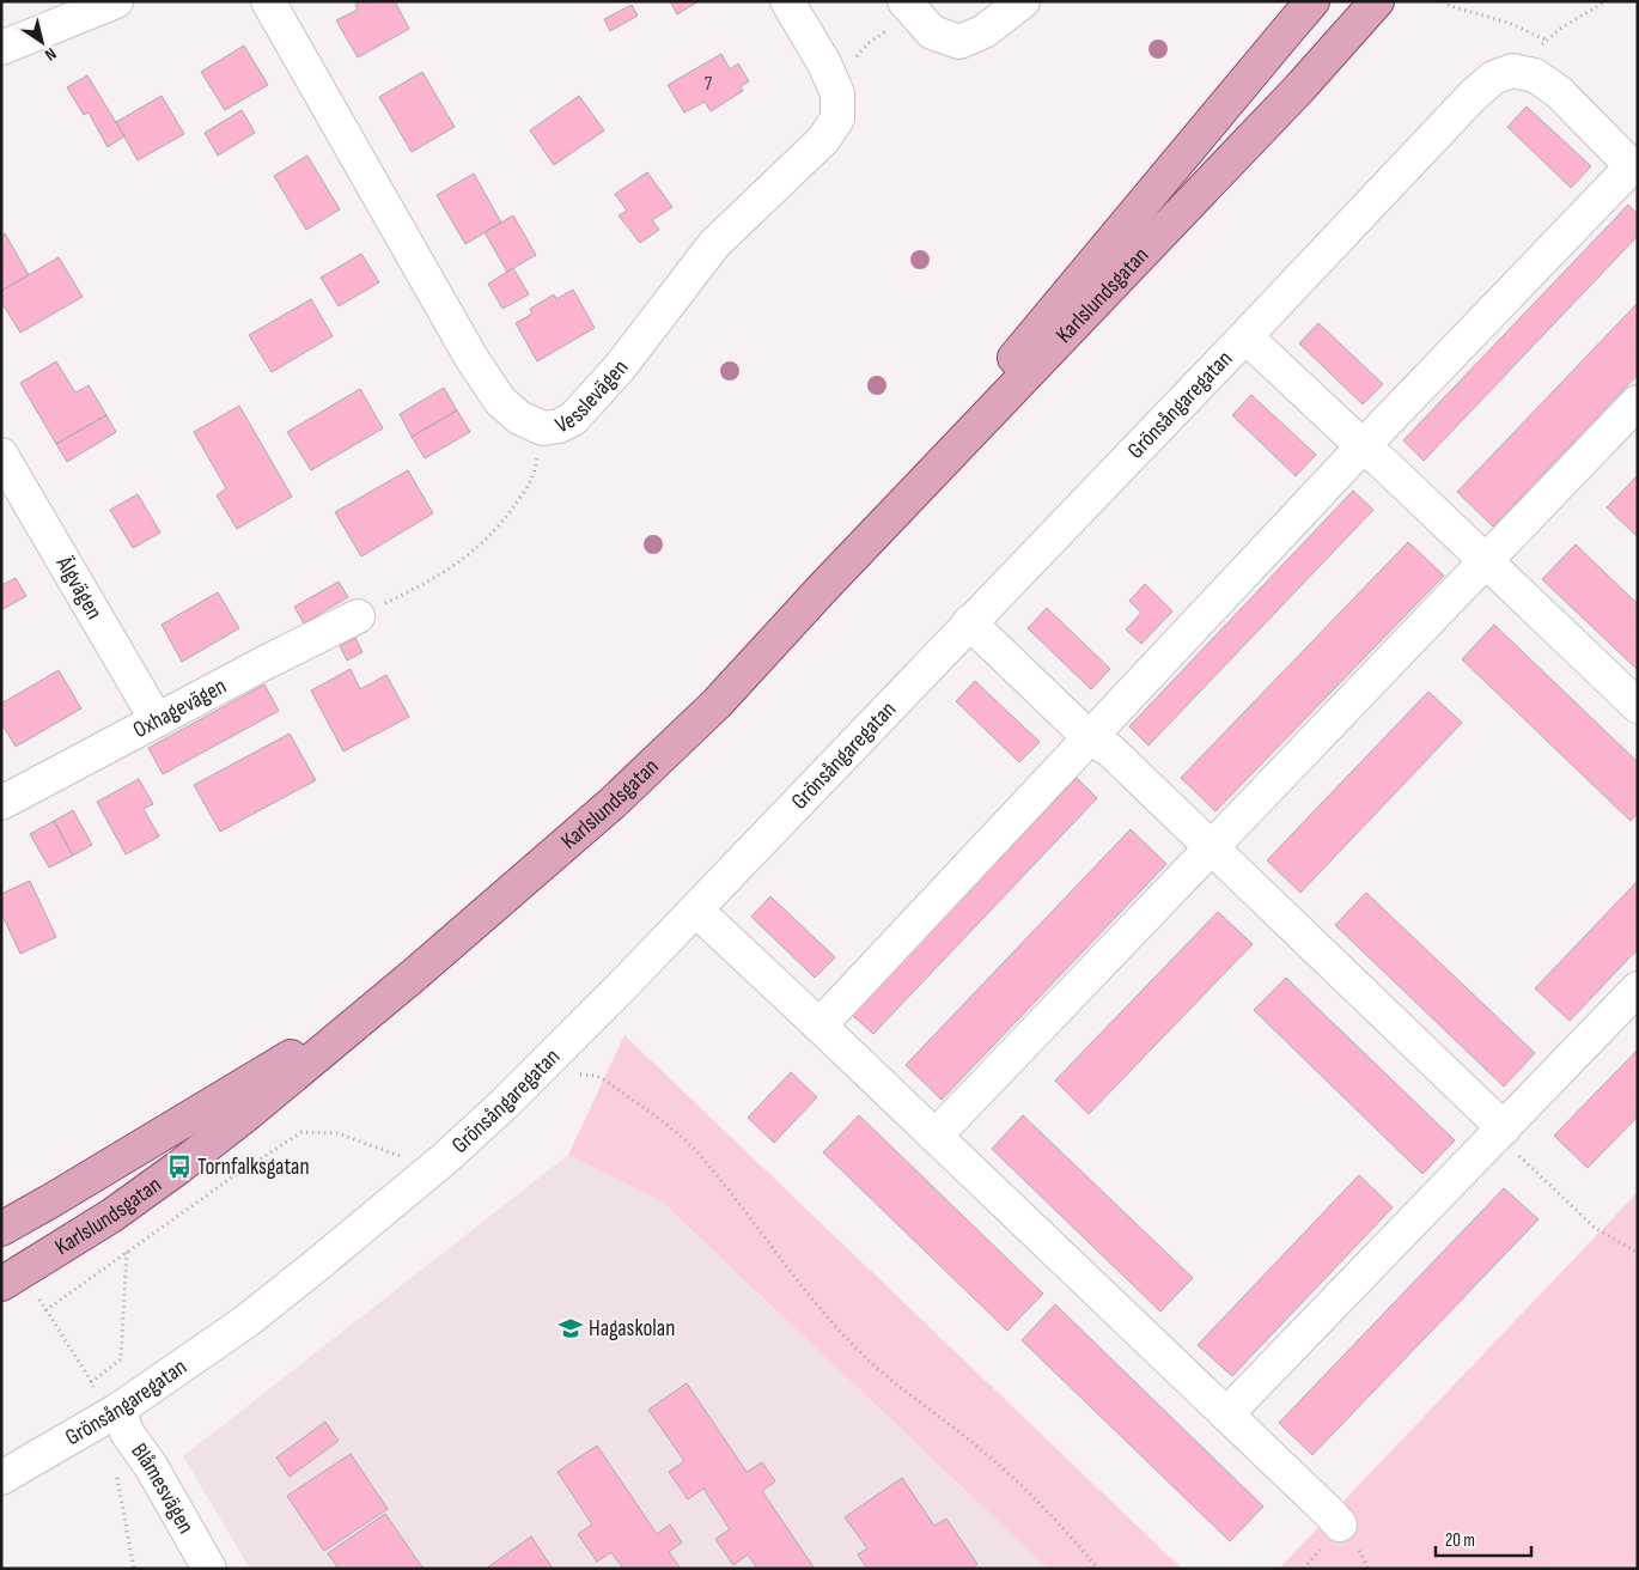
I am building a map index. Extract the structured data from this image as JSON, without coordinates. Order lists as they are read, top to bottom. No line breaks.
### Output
{"streets":{"main road":["Karlslundsgatan"],"street":["Vesslevägen","Grönsångaregatan","Älgvägen","Oxhagevägen","Blåmesvägen"]},"crossings":[["Grönsångaregatan","Blåmesvägen"],["Älgvägen","Oxhagevägen"]],"places":{"bus stop":["Tornfalksgatan"],"school or university":["Hagaskolan"]},"house_numbers":["7"],"scale_bar":"20 m","north":"bottom right"}
